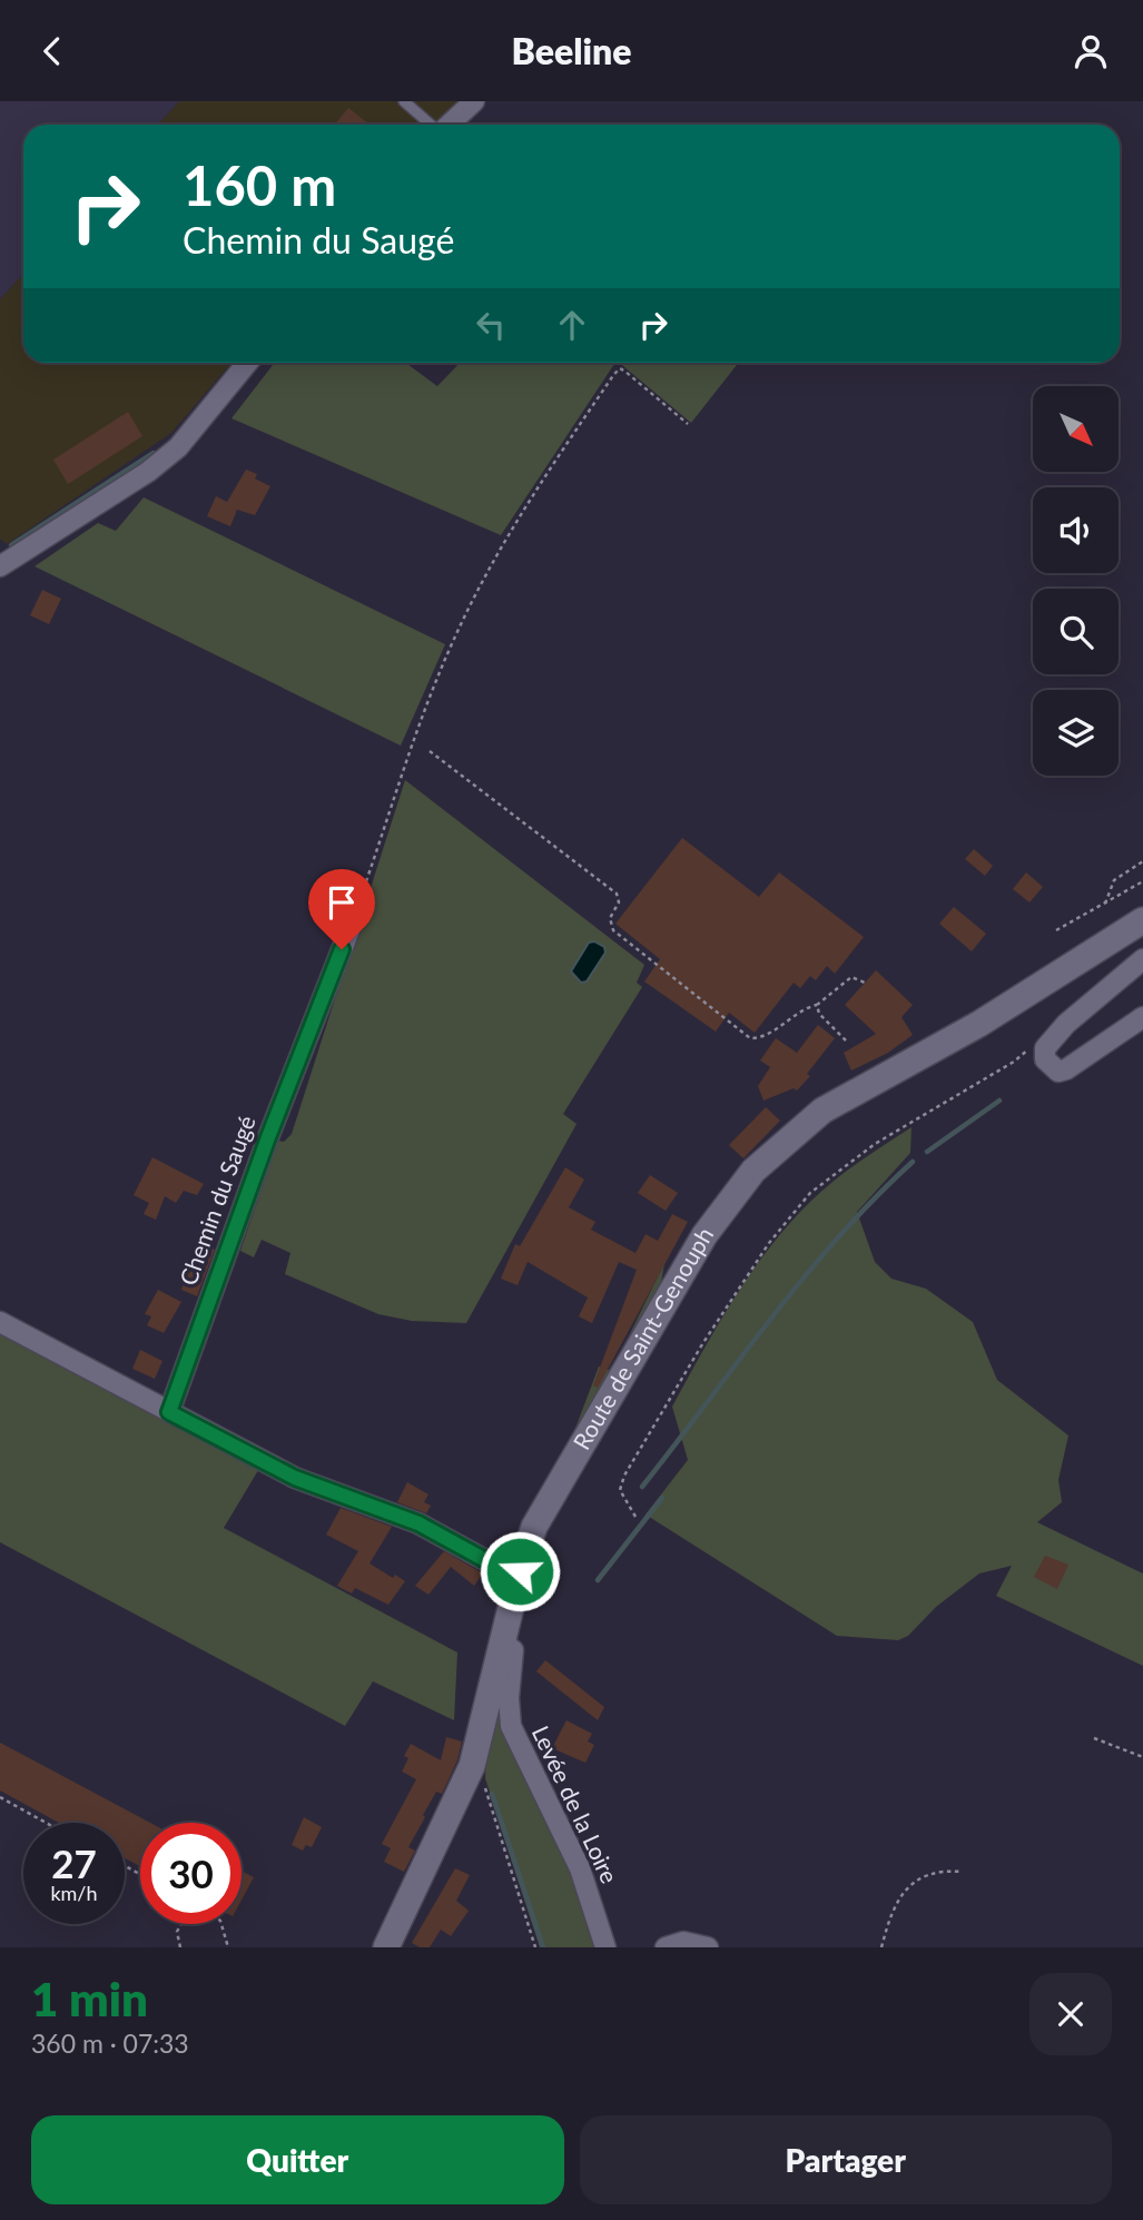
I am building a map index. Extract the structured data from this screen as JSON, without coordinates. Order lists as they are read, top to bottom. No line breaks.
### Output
{"streets":{"street":["Chemin du Saugé","Route de Saint-Genouph","Levée de la Loire"]},"crossings":[["Route de Saint-Genouph","Levée de la Loire"]],"north":"bottom right","page":{"header":"Beeline","turn":["160 m","Chemin du Saugé"],"speed":"27 km/h","limit":"30","heading":["1 min","360 m · 07:33"],"buttons":["Quitter","Partager"]}}
